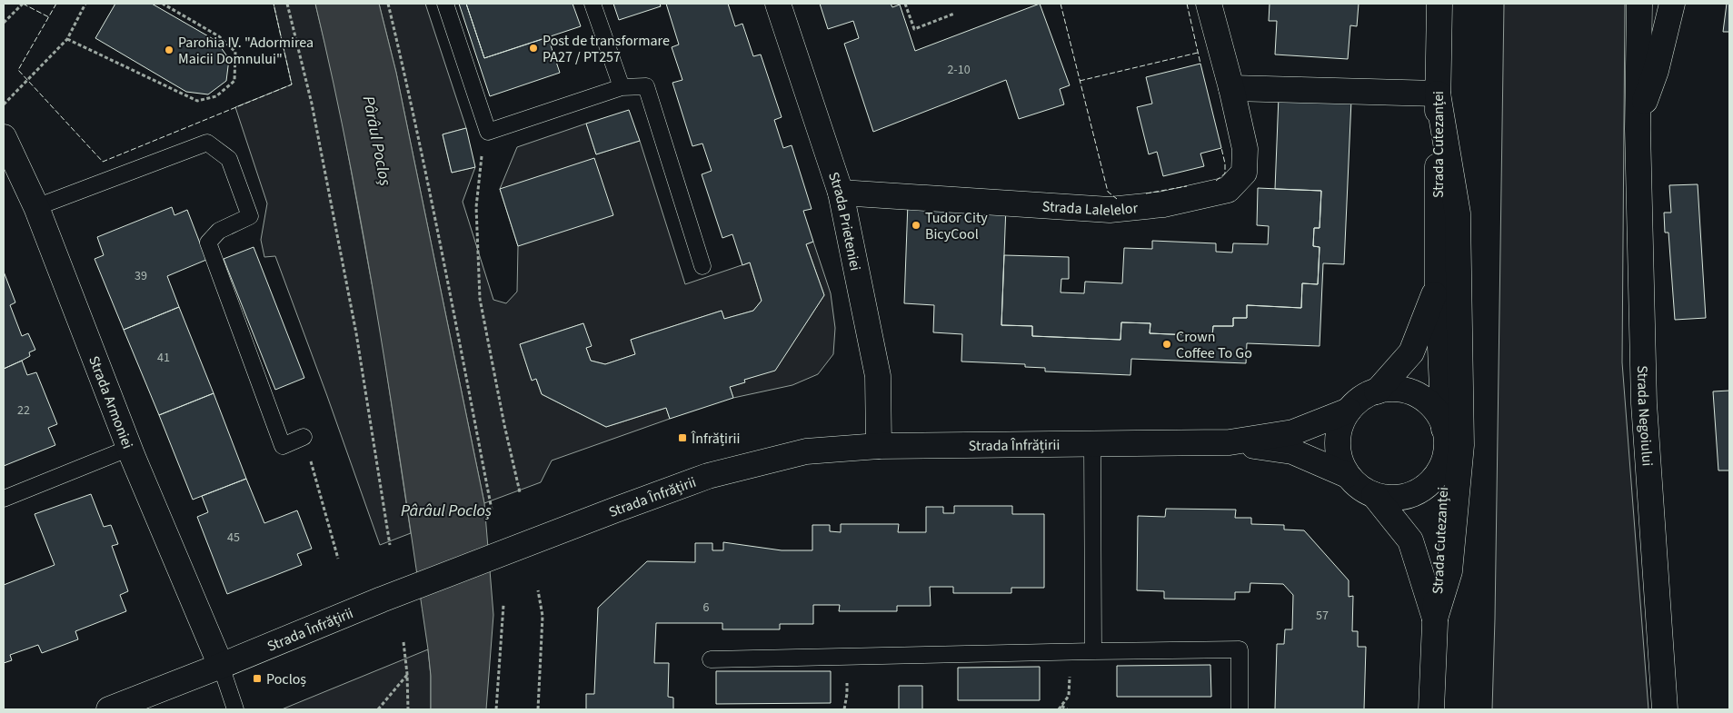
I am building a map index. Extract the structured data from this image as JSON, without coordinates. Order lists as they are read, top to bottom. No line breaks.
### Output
{"streets":{"street":["Strada Cutezanței","Strada Lalelelor","Strada Prieteniei","Strada Armoniei","Strada Negoiului","Strada Înfrățirii"]},"crossings":[["Strada Cutezanței","Strada Înfrățirii"],["Strada Lalelelor","Strada Prieteniei"],["Strada Prieteniei","Strada Înfrățirii"],["Strada Armoniei","Strada Înfrățirii"]],"water":["Pârâul Pocloș"],"places":{"other":["Post de transformare PA27 / PT257","Parohia IV. \"Adormirea Maicii Domnului\"","Tudor City BicyCool","Crown Coffee To Go"],"transit":["Înfrățirii","Pocloș"]},"house_numbers":["2-10","39","41","22","45","6","57"]}
